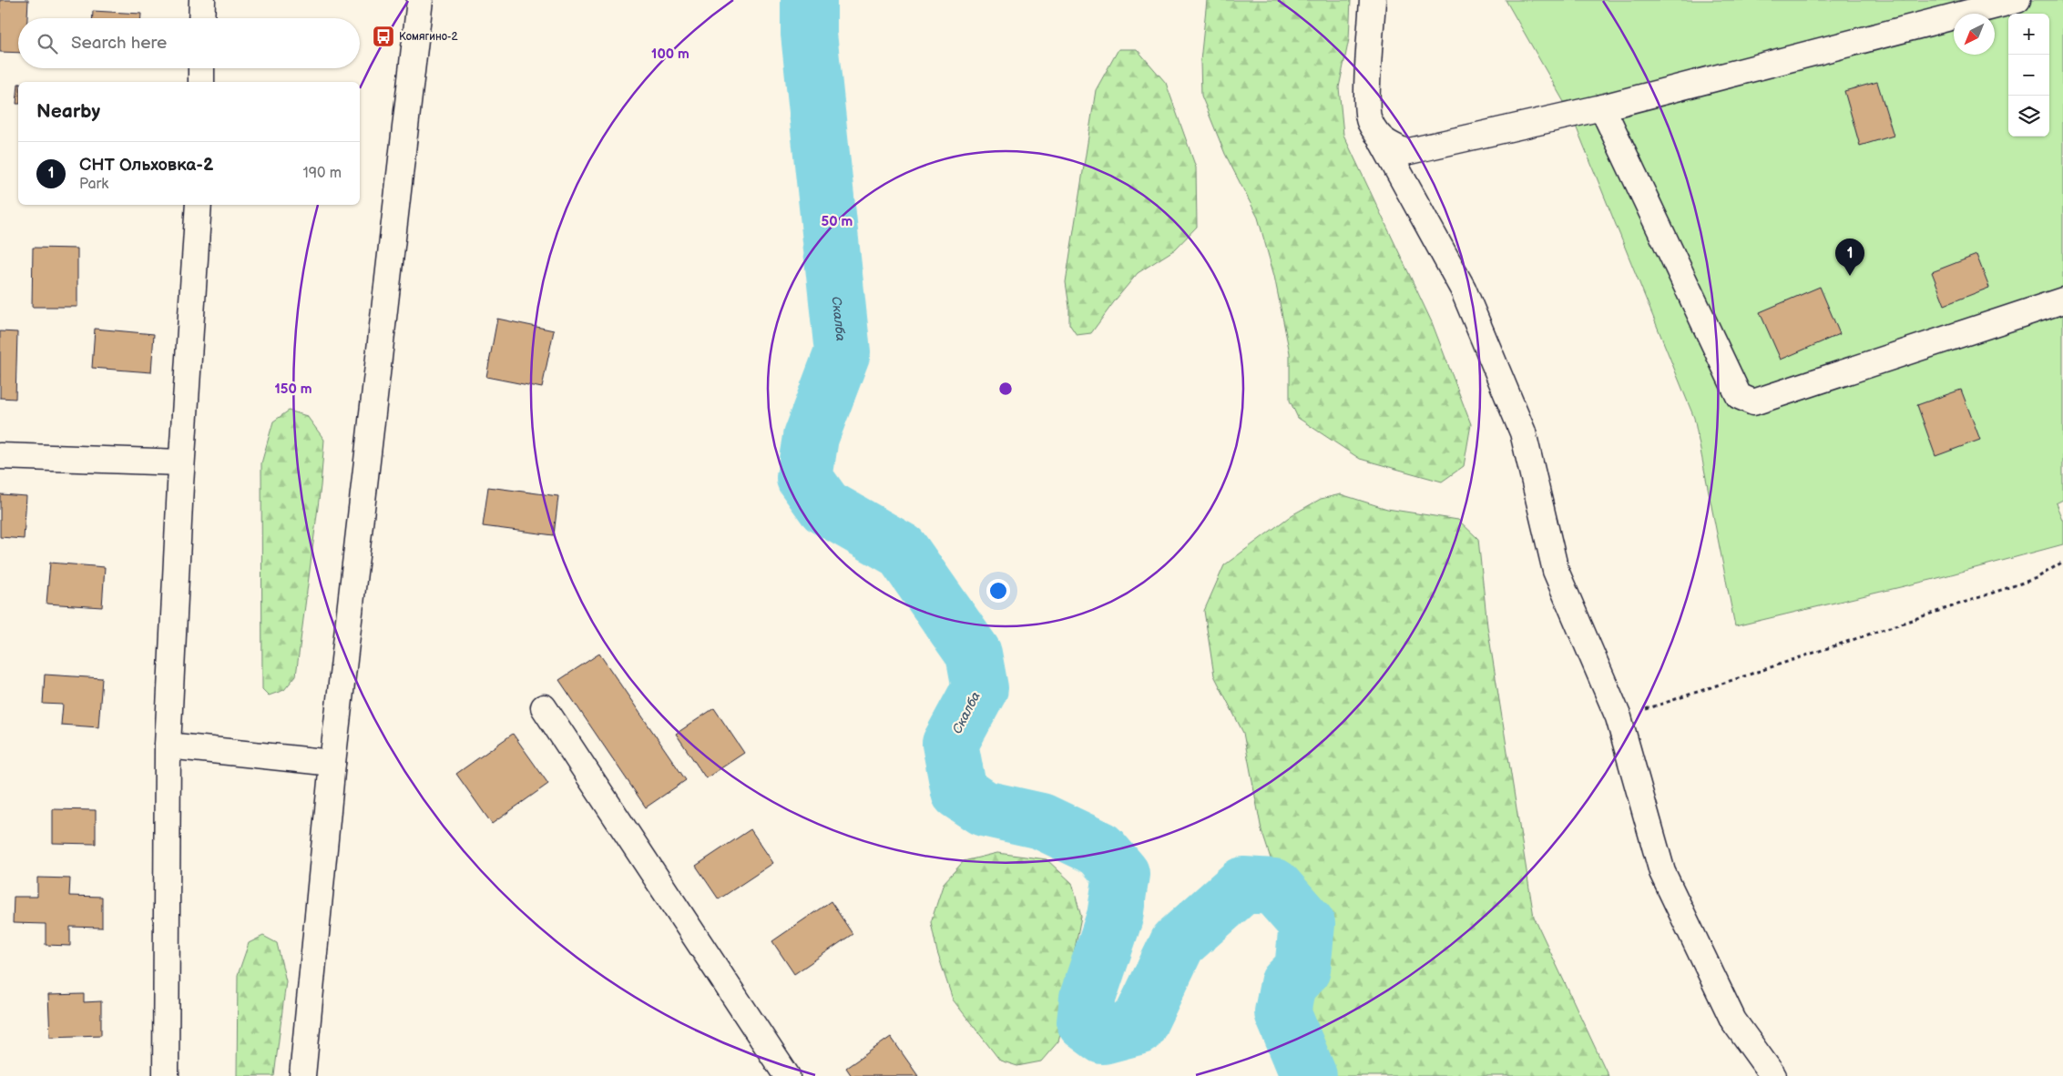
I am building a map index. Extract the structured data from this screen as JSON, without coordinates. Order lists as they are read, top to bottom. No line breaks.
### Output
{"water":["Скалба"],"places":{"bus stop":["Комягино-2"]},"north":"bottom left","page":{"map_buttons":["+","−"],"search":"Search here","heading":"Nearby","list":[{"mark":"1","name":"СНТ Ольховка-2","note":"Park","value":"190 m"}],"pins":"1"},"rings":["100 m","50 m","150 m"]}
